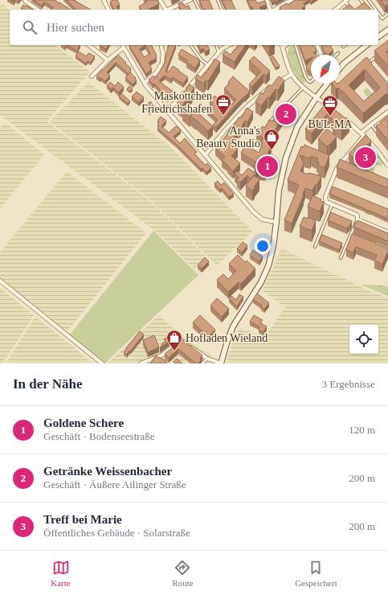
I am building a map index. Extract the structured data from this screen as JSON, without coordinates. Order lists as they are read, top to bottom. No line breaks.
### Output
{"places":{"office":["Maskottchen Friedrichshafen","BUL-MA"],"shop":["Anna's Beauty Studio","Hofladen Wieland"]},"north":"bottom left","page":{"search":"Hier suchen","pins":["2","3","1"],"heading":["In der Nähe","3 Ergebnisse"],"list":[{"mark":"1","name":"Goldene Schere","note":"Geschäft · Bodenseestraße","value":"120 m"},{"mark":"2","name":"Getränke Weissenbacher","note":"Geschäft · Äußere Ailinger Straße","value":"200 m"},{"mark":"3","name":"Treff bei Marie","note":"Öffentliches Gebäude · Solarstraße","value":"200 m"}],"nav":["Karte","Route","Gespeichert"]}}
